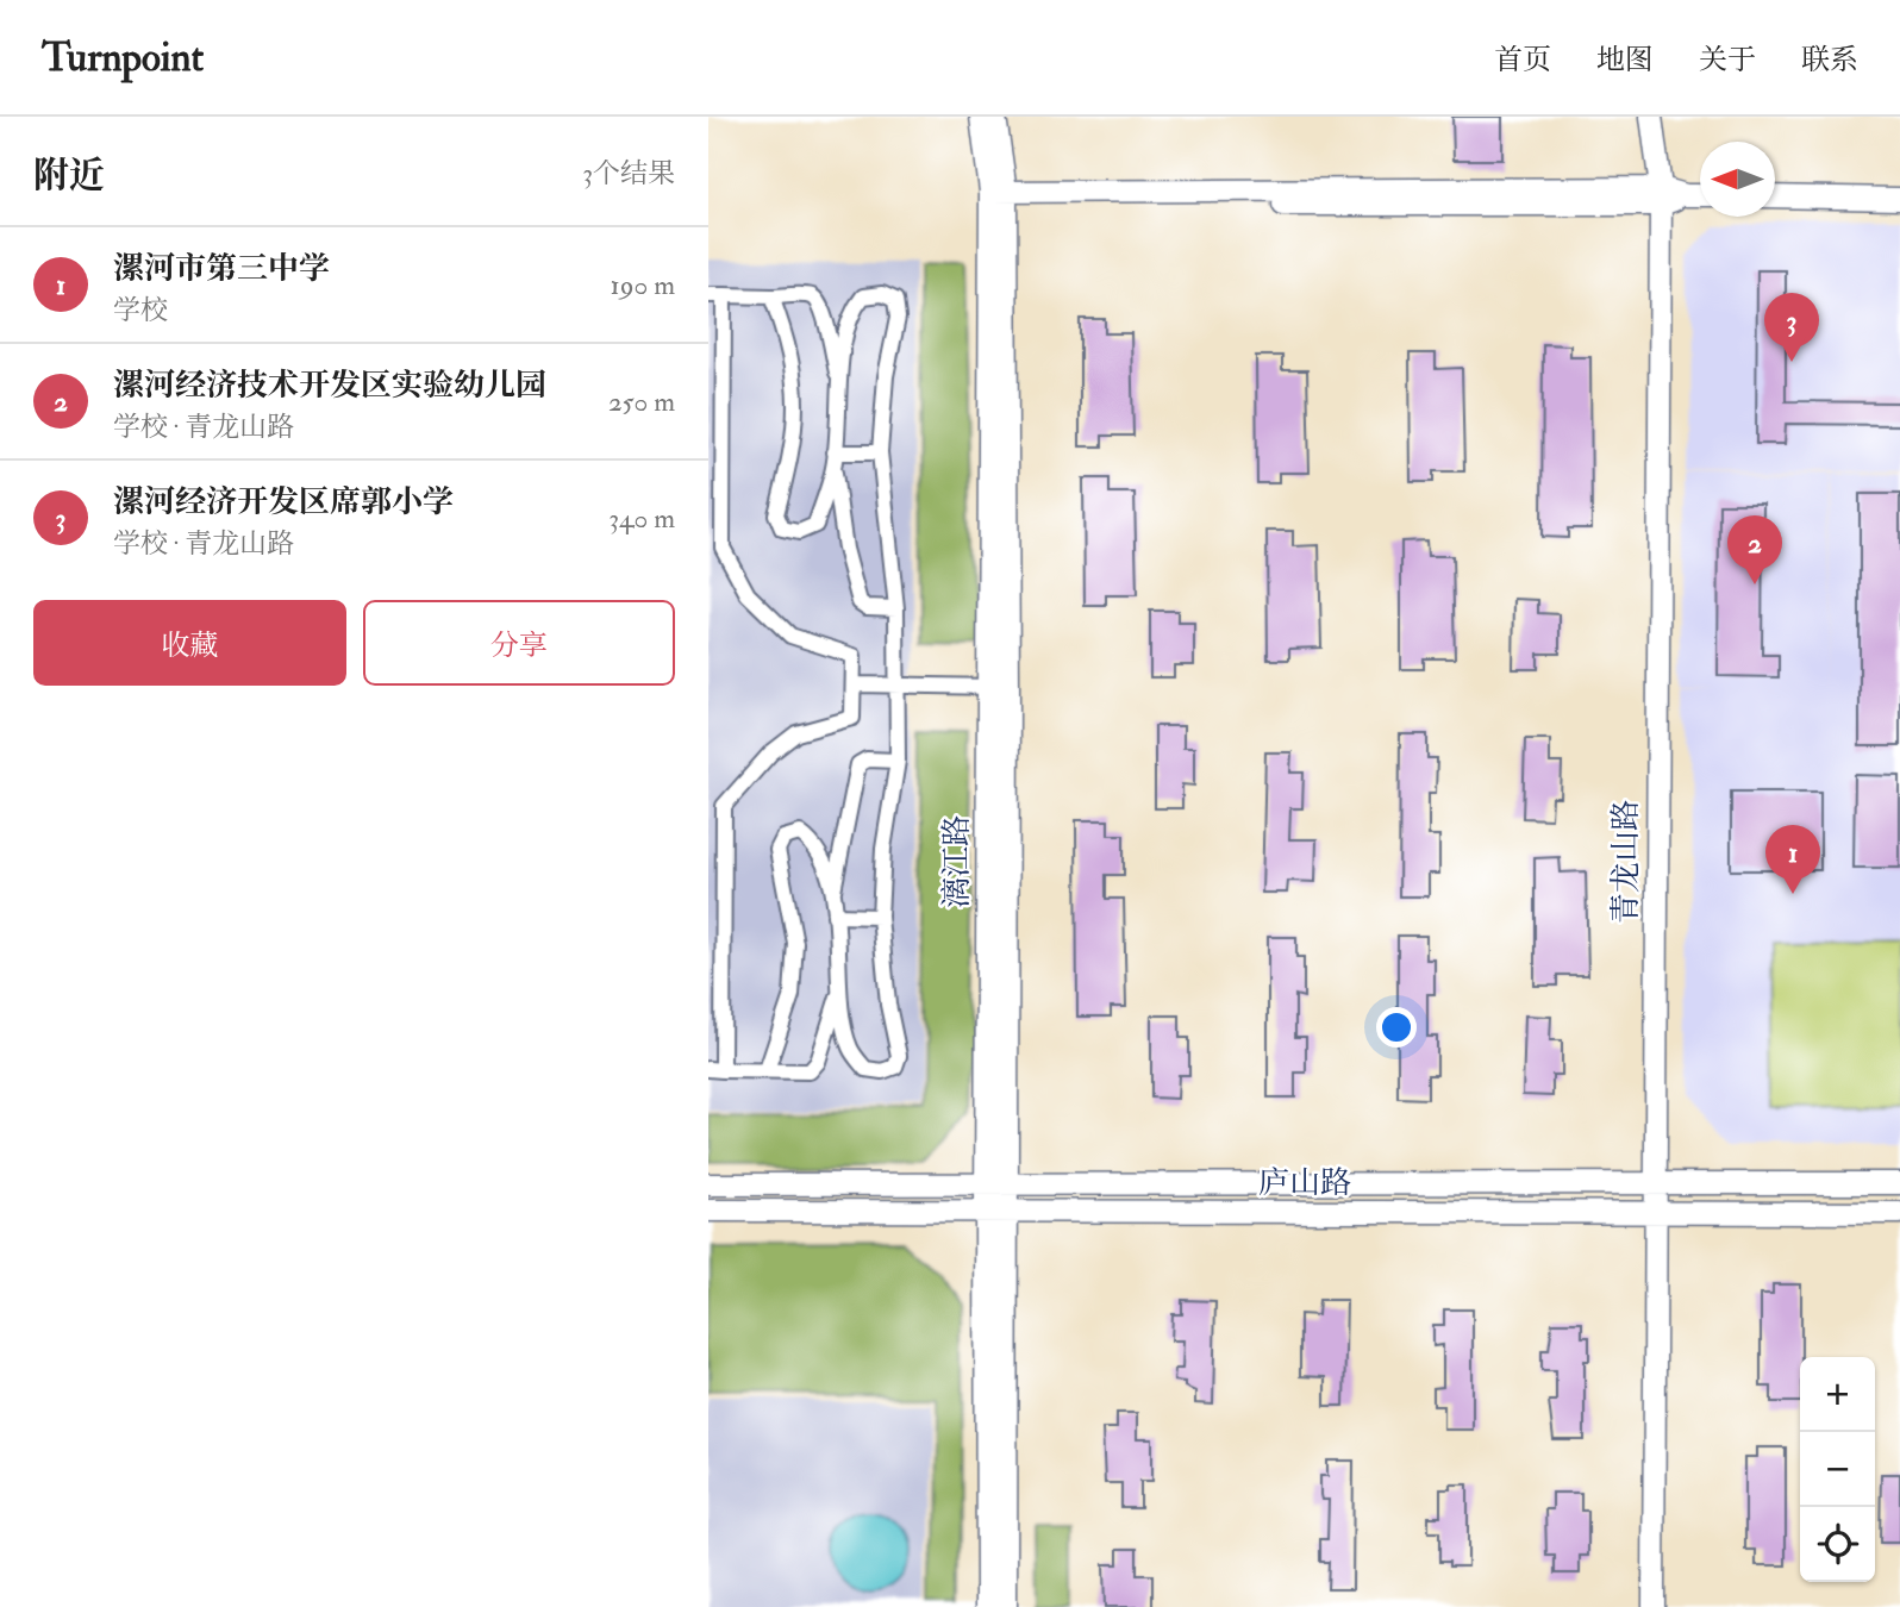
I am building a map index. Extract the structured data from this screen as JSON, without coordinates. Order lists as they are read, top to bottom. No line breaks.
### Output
{"streets":{"street":["漓江路","青龙山路","庐山路"]},"crossings":[["漓江路","庐山路"],["青龙山路","庐山路"]],"north":"left","page":{"header":"Turnpoint","nav":["首页","地图","关于","联系"],"heading":["附近","3个结果"],"list":[{"mark":"1","name":"漯河市第三中学","note":"学校","value":"190 m"},{"mark":"2","name":"漯河经济技术开发区实验幼儿园","note":"学校 · 青龙山路","value":"250 m"},{"mark":"3","name":"漯河经济开发区席郭小学","note":"学校 · 青龙山路","value":"340 m"}],"pins":["3","2","1"],"buttons":["收藏","分享"],"map_buttons":["+","−"]}}
